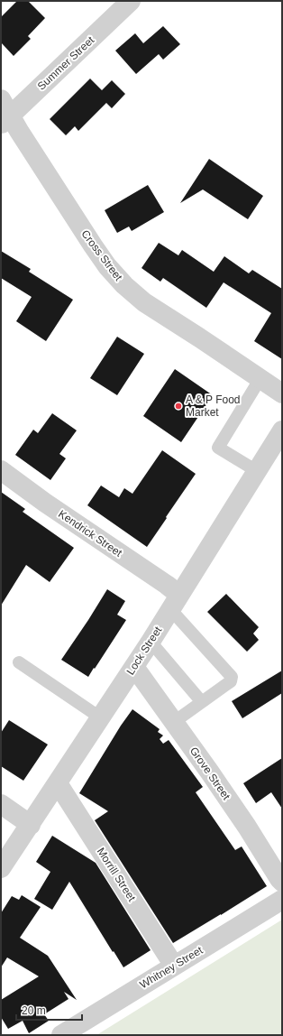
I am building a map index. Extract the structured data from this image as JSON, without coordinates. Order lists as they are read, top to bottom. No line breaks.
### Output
{"streets":{"street":["Summer Street","Cross Street","Kendrick Street","Lock Street","Grove Street","Morrill Street","Whitney Street"]},"crossings":[["Summer Street","Cross Street"],["Kendrick Street","Lock Street"],["Lock Street","Grove Street"],["Lock Street","Morrill Street"],["Morrill Street","Whitney Street"]],"places":["A & P Food Market"],"scale_bar":"20 m"}
